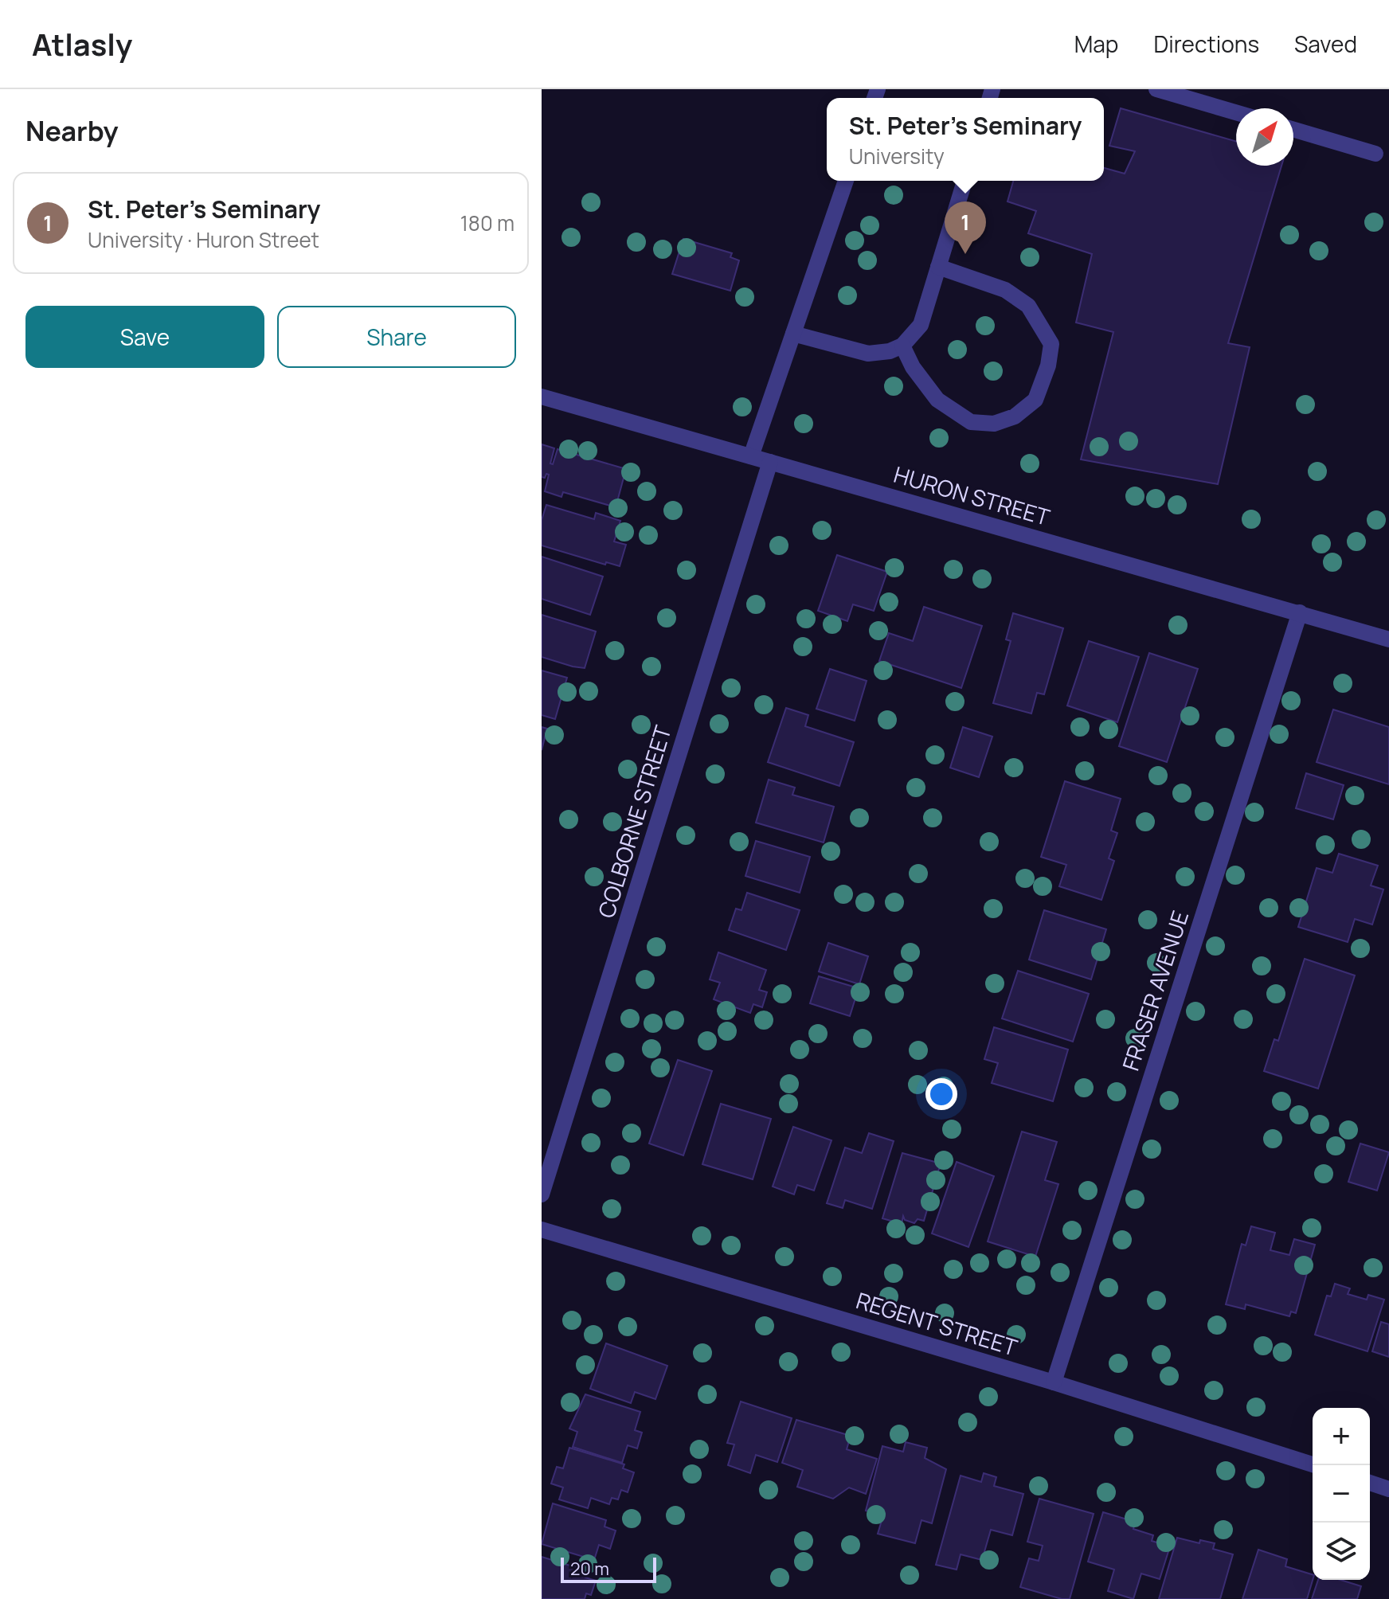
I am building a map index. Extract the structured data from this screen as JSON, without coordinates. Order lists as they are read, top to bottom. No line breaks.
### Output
{"streets":{"street":["HURON STREET","COLBORNE STREET","FRASER AVENUE","REGENT STREET"]},"crossings":[["HURON STREET","COLBORNE STREET"],["HURON STREET","FRASER AVENUE"],["FRASER AVENUE","REGENT STREET"]],"scale_bar":"20 m","north":"top right","page":{"header":"Atlasly","nav":["Map","Directions","Saved"],"heading":"Nearby","popup":["St. Peter's Seminary","University"],"list":[{"mark":"1","name":"St. Peter's Seminary","note":"University · Huron Street","value":"180 m"}],"pins":"1","buttons":["Save","Share"],"map_buttons":["+","−"],"scale":"20 m"}}
